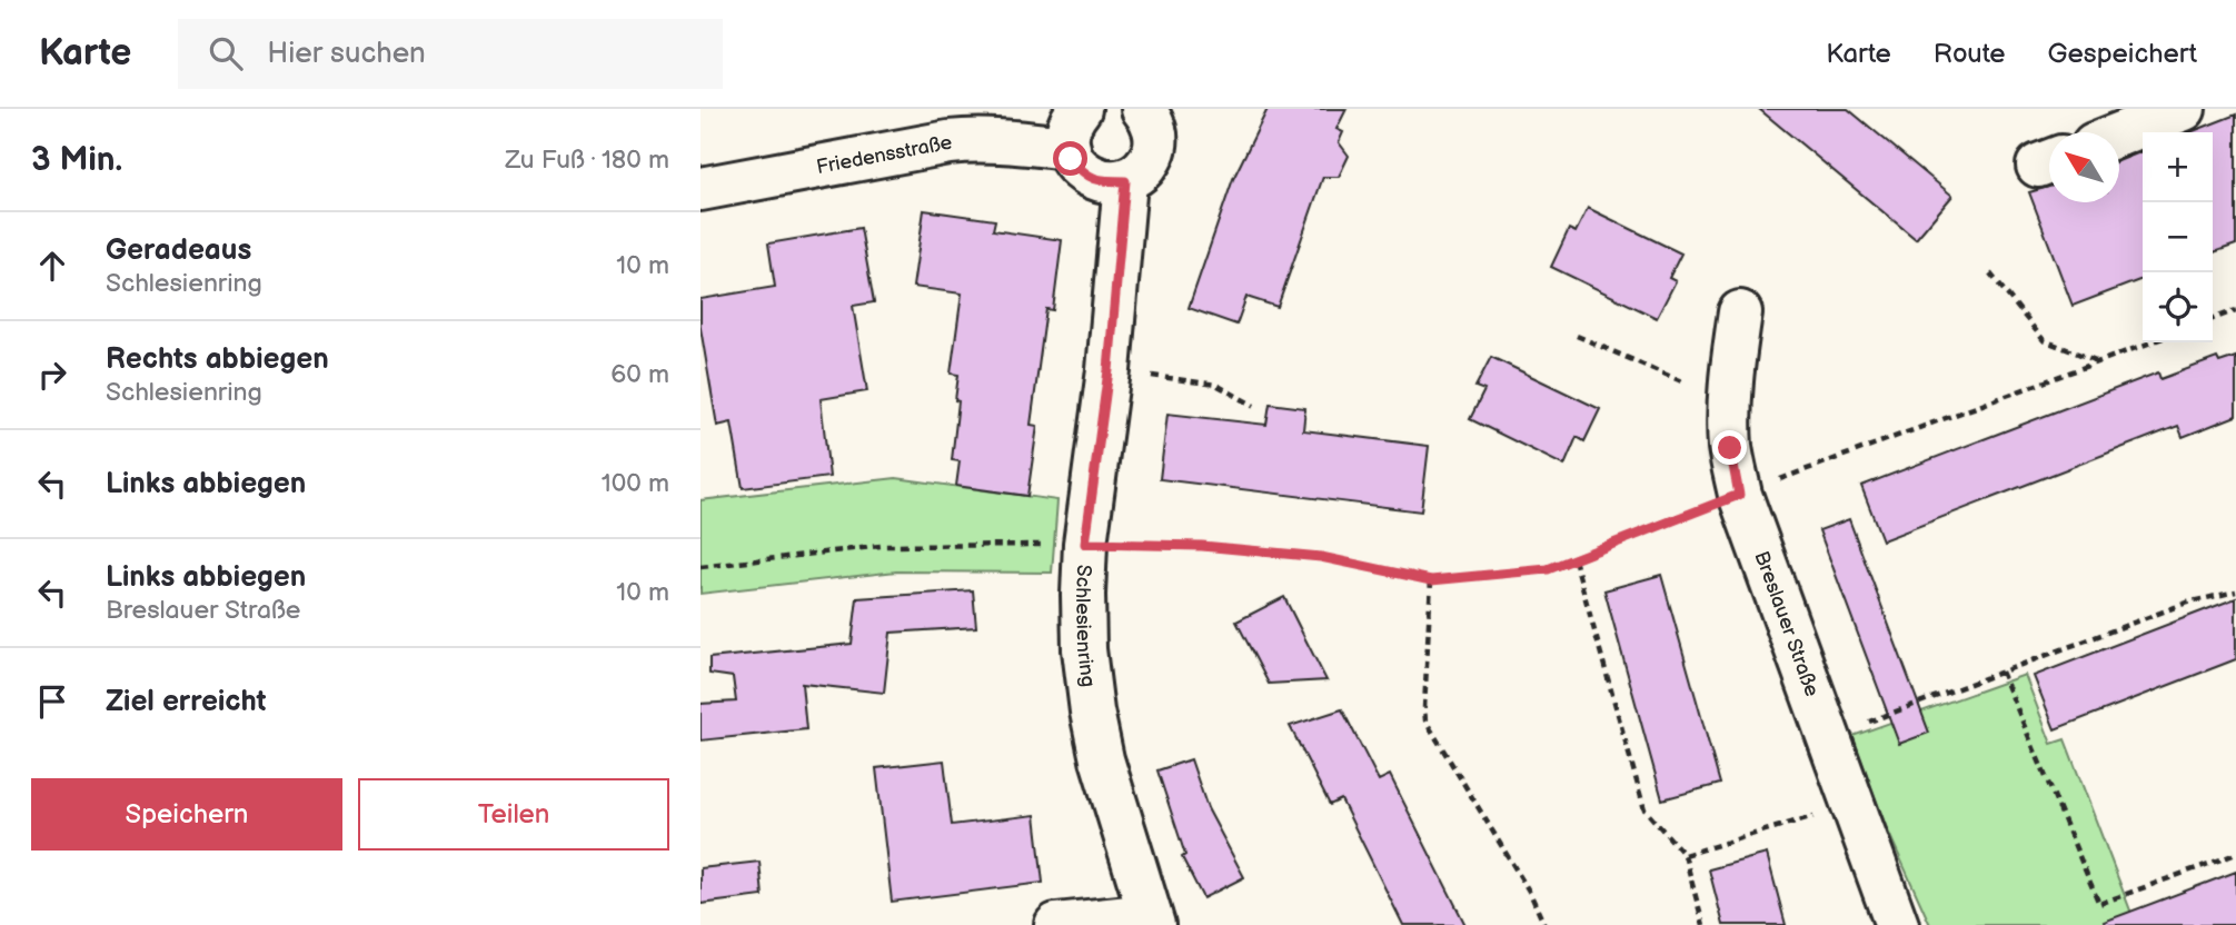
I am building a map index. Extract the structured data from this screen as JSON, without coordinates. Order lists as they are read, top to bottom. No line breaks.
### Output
{"streets":{"street":["Friedensstraße","Breslauer Straße","Schlesienring"]},"north":"top left","page":{"header":"Karte","search":"Hier suchen","nav":["Karte","Route","Gespeichert"],"heading":["3 Min.","Zu Fuß · 180 m"],"map_buttons":["+","−"],"list":[["Geradeaus","Schlesienring","10 m"],["Rechts abbiegen","Schlesienring","60 m"],["Links abbiegen","100 m"],["Links abbiegen","Breslauer Straße","10 m"],"Ziel erreicht"],"buttons":["Speichern","Teilen"]}}
